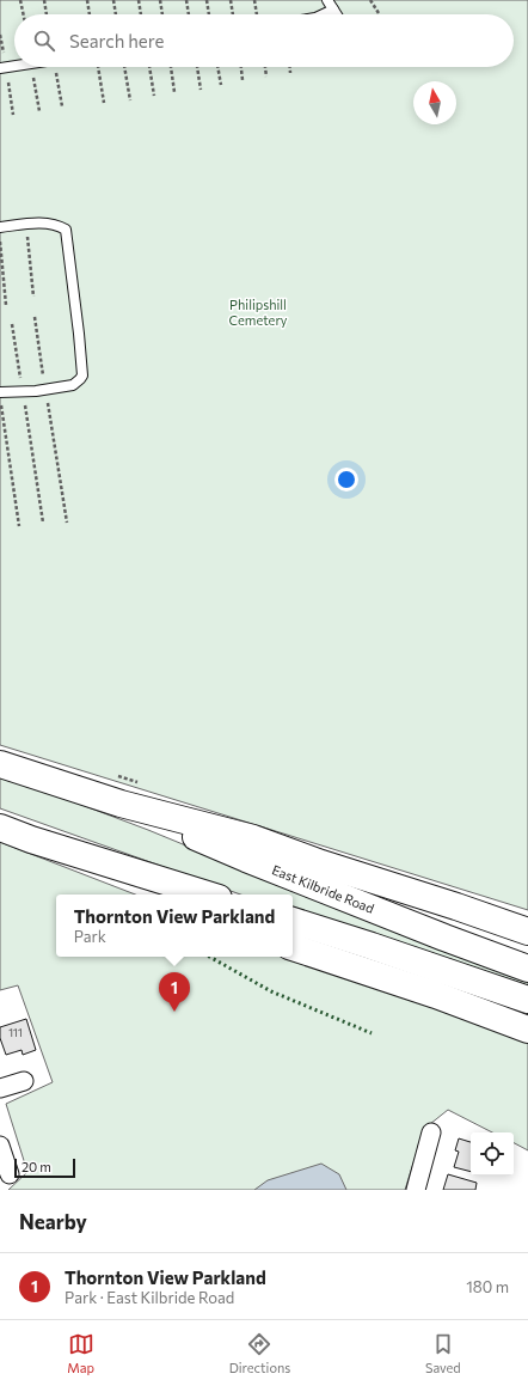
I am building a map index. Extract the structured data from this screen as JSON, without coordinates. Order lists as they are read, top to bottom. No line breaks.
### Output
{"streets":{"main road":["East Kilbride Road"]},"parks":["Philipshill Cemetery"],"house_numbers":["111"],"scale_bar":"20 m","north":"top","page":{"search":"Search here","popup":["Thornton View Parkland","Park"],"pins":"1","scale":"20 m","heading":"Nearby","list":[{"mark":"1","name":"Thornton View Parkland","note":"Park · East Kilbride Road","value":"180 m"}],"nav":["Map","Directions","Saved"]}}
